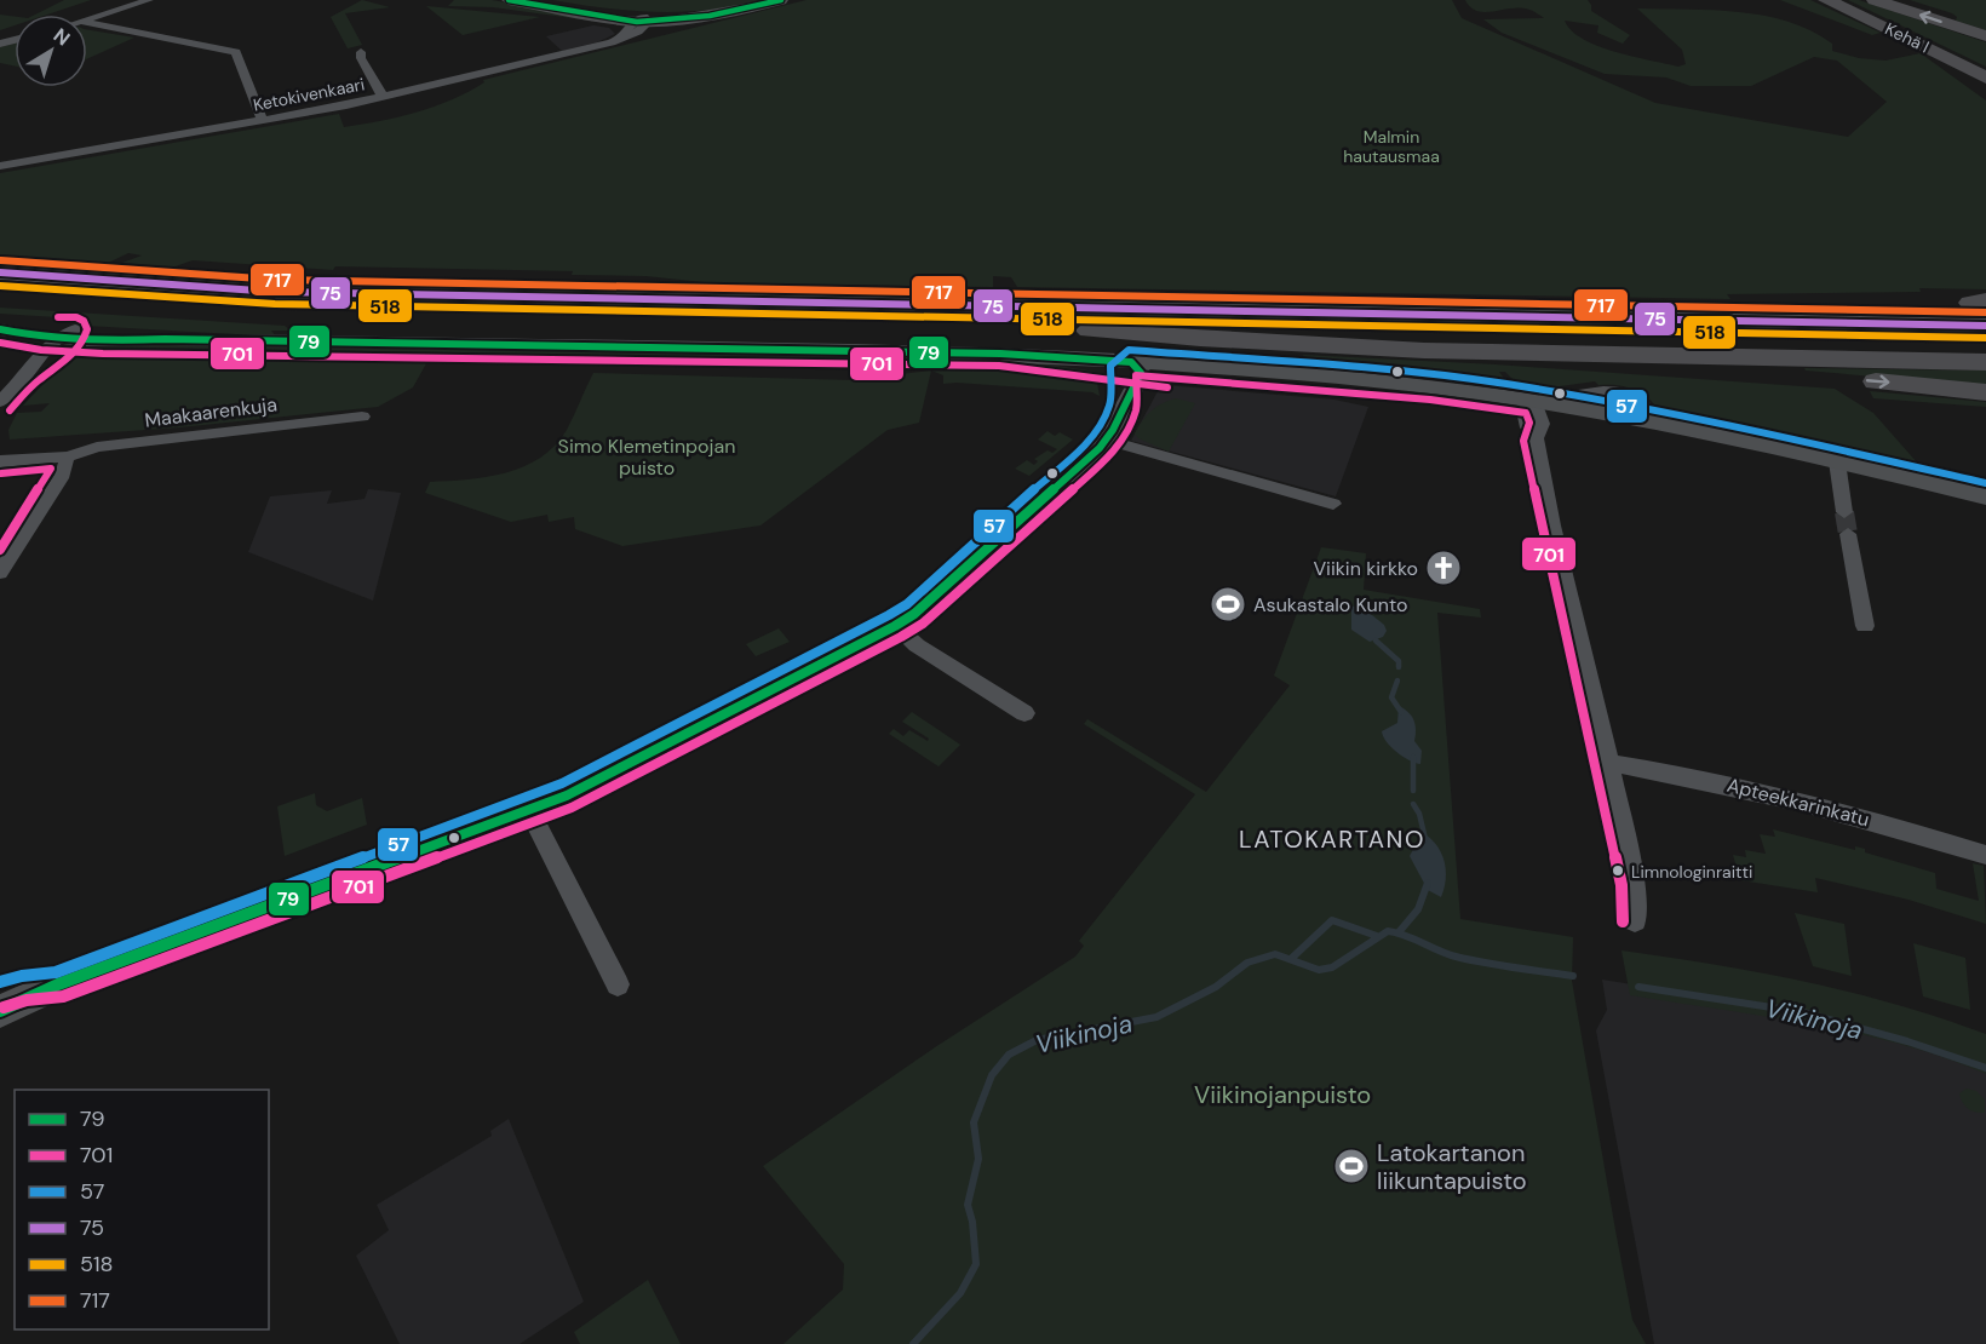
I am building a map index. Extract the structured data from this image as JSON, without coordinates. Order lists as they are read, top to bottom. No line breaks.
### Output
{"streets":{"highway":["Kehä I"],"street":["Ketokivenkaari","Maakaarenkuja","Apteekkarinkatu"]},"districts":["LATOKARTANO"],"water":["Viikinoja"],"parks":["Malmin hautausmaa","Simo Klemetinpojan puisto","Viikinojanpuisto"],"places":{"church":["Viikin kirkko"],"sports":["Asukastalo Kunto","Latokartanon liikuntapuisto"],"other":["Limnologinraitti"]},"lines":["transit line 79","transit line 717","transit line 75","transit line 518","transit line 701","transit line 57"],"legend":["79","701","57","75","518","717"],"north":"top right"}
